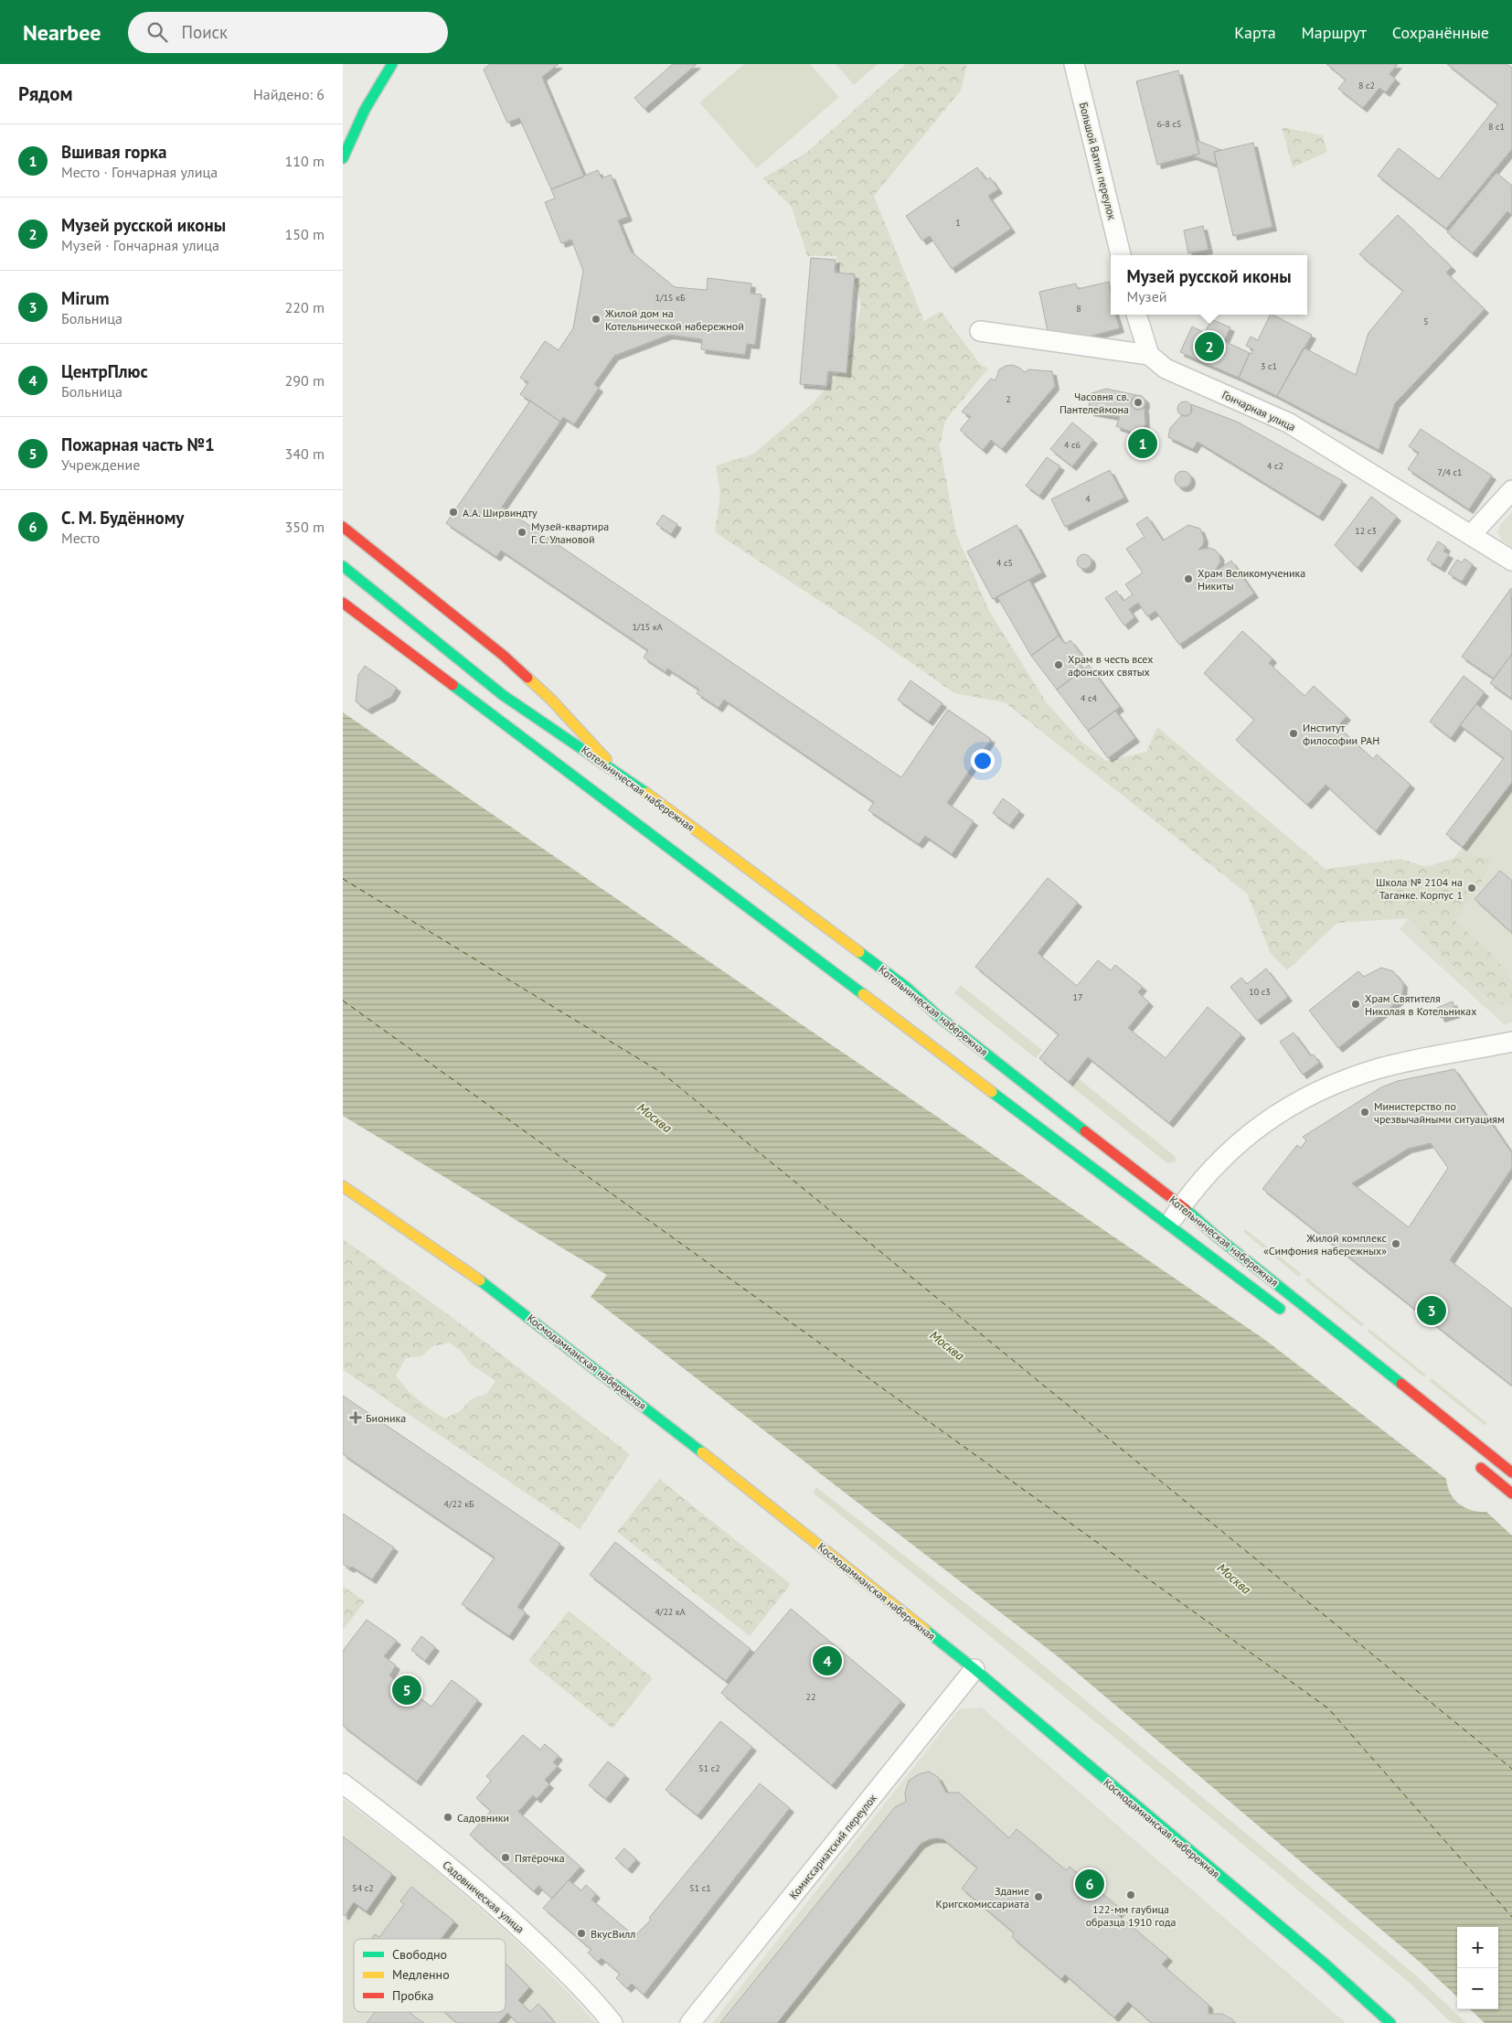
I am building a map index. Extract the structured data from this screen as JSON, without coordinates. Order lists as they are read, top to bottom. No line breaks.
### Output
{"streets":{"main road":["Котельническая набережная","Космодамианская набережная"],"street":["Большой Ватин переулок","Гончарная улица","Комиссариатский переулок","Садовническая улица"]},"crossings":[["Космодамианская набережная","Комиссариатский переулок"]],"water":["Москва"],"places":{"other":["Жилой дом на Котельнической набережной","Часовня св. Пантелеймона","А.А. Ширвиндту","Музей-квартира Г. С. Улановой","Храм Великомученика Никиты","Храм в честь всех афонских святых","Институт философии РАН","Школа № 2104 на Таганке. Корпус 1","Храм Святителя Николая в Котельниках","Министерство по чрезвычайными ситуациям","Жилой комплекс «Симфония набережных»","Садовники","Пятёрочка","122-мм гаубица образца 1910 года","Здание Кригскомиссариата","ВкусВилл"],"health":["Бионика"]},"house_numbers":["8 с2","6-8 с5","8 с1","1","1/15 кБ","8","5","3 с1","2","4 с6","4 с2","7/4 с1","4","12 с3","4 с5","1/15 кА","4 с4","10 с3","17","4/22 кБ","4/22 кА","22","51 с2","54 с2","51 с1"],"legend":["Свободно","Медленно","Пробка"],"page":{"header":"Nearbee","search":"Поиск","nav":["Карта","Маршрут","Сохранённые"],"heading":["Рядом","Найдено: 6"],"list":[{"mark":"1","name":"Вшивая горка","note":"Место · Гончарная улица","value":"110 m"},{"mark":"2","name":"Музей русской иконы","note":"Музей · Гончарная улица","value":"150 m"},{"mark":"3","name":"Mirum","note":"Больница","value":"220 m"},{"mark":"4","name":"ЦентрПлюс","note":"Больница","value":"290 m"},{"mark":"5","name":"Пожарная часть №1","note":"Учреждение","value":"340 m"},{"mark":"6","name":"С. М. Будённому","note":"Место","value":"350 m"}],"popup":["Музей русской иконы","Музей"],"pins":["2","1","3","4","5","6"],"map_buttons":["+","−"]}}
